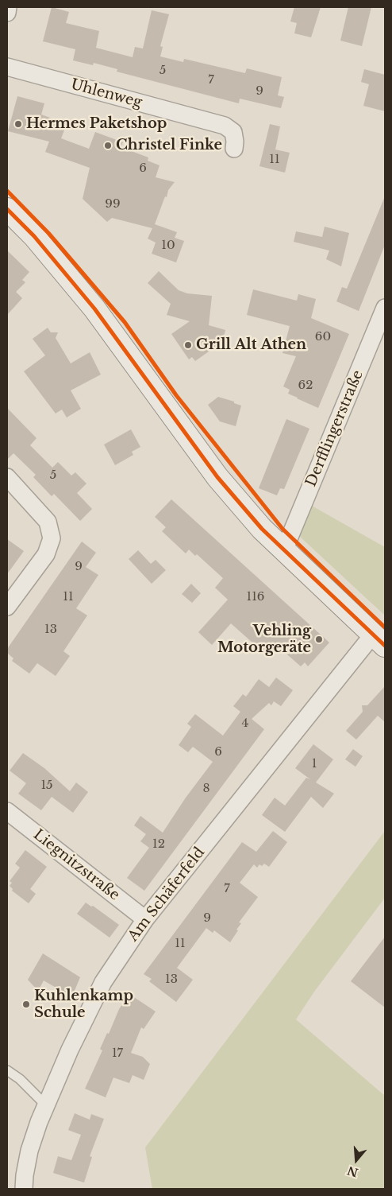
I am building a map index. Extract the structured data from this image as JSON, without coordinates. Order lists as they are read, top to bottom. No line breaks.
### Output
{"streets":{"street":["Uhlenweg","Derfflingerstraße","Liegnitzstraße","Am Schäferfeld"]},"crossings":[["Liegnitzstraße","Am Schäferfeld"]],"places":["Hermes Paketshop","Christel Finke","Grill Alt Athen","Vehling Motorgeräte","Kuhlenkamp Schule"],"house_numbers":["5","7","9","11","6","99","10","60","62","5","9","11","116","13","4","6","1","15","8","12","7","9","11","13","17"],"north":"bottom"}
